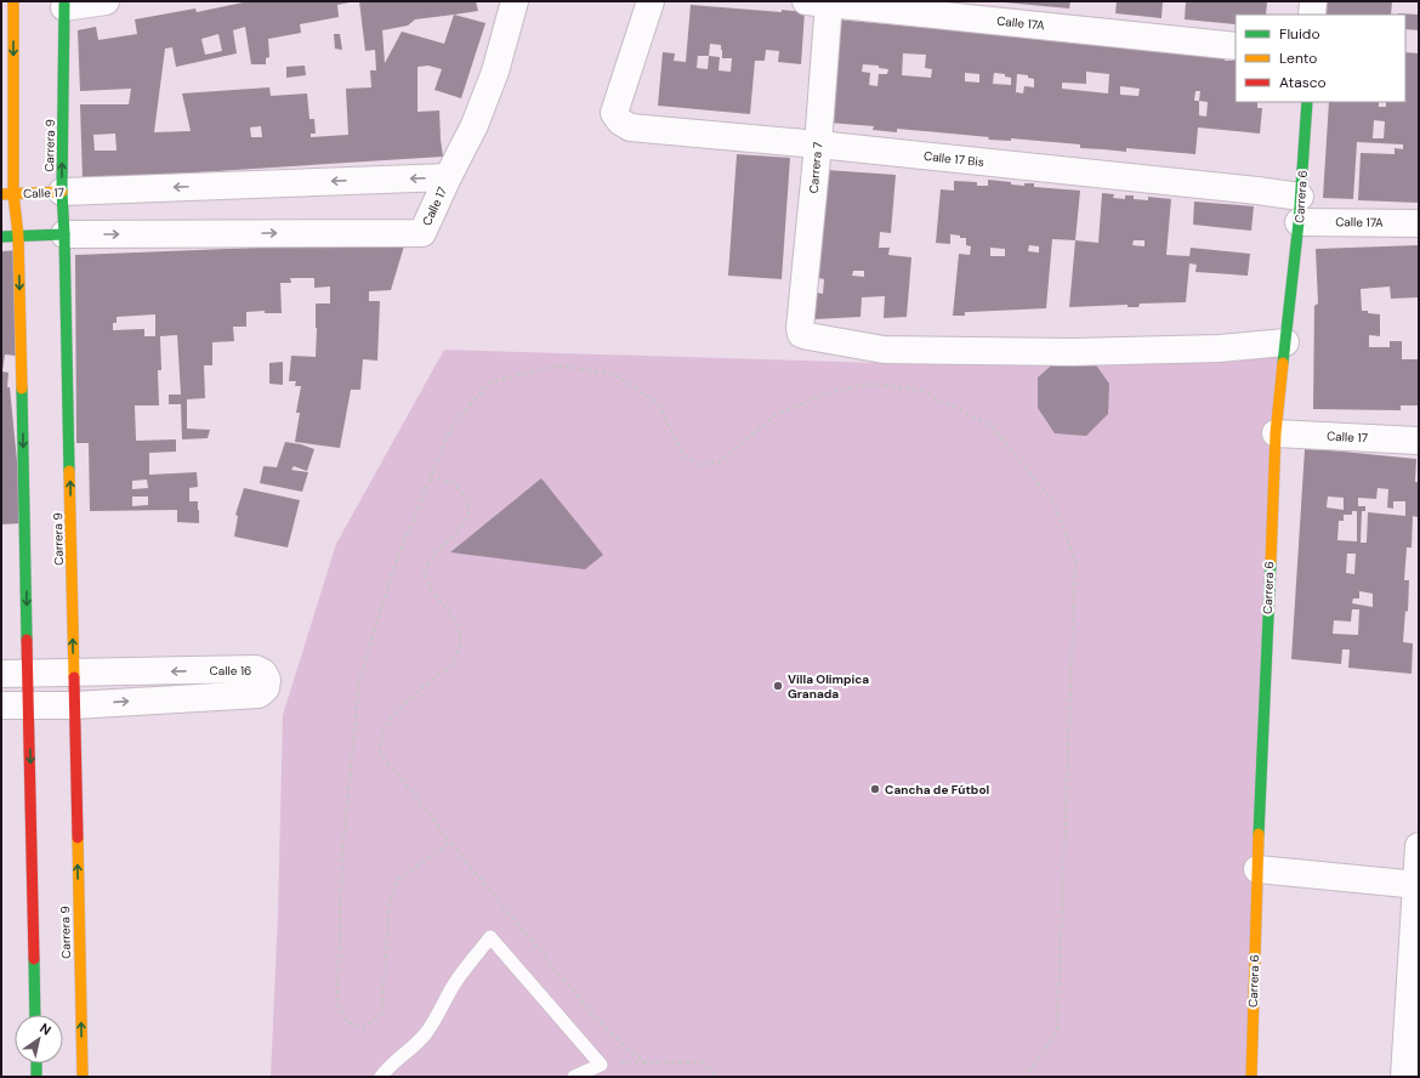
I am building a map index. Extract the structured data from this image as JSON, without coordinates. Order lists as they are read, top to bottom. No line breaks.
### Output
{"streets":{"street":["Calle 17A","Carrera 9","Calle 17 Bis","Carrera 7","Calle 17","Carrera 6","Calle 16"]},"crossings":[["Calle 17A","Calle 17 Bis"],["Calle 17A","Carrera 7"],["Calle 17A","Carrera 6"],["Carrera 9","Calle 17"],["Carrera 9","Calle 16"],["Calle 17 Bis","Carrera 7"],["Calle 17 Bis","Carrera 6"],["Carrera 7","Carrera 6"],["Calle 17","Carrera 6"]],"places":["Villa Olimpica Granada","Cancha de Fútbol"],"legend":["Fluido","Lento","Atasco"],"north":"top right"}
